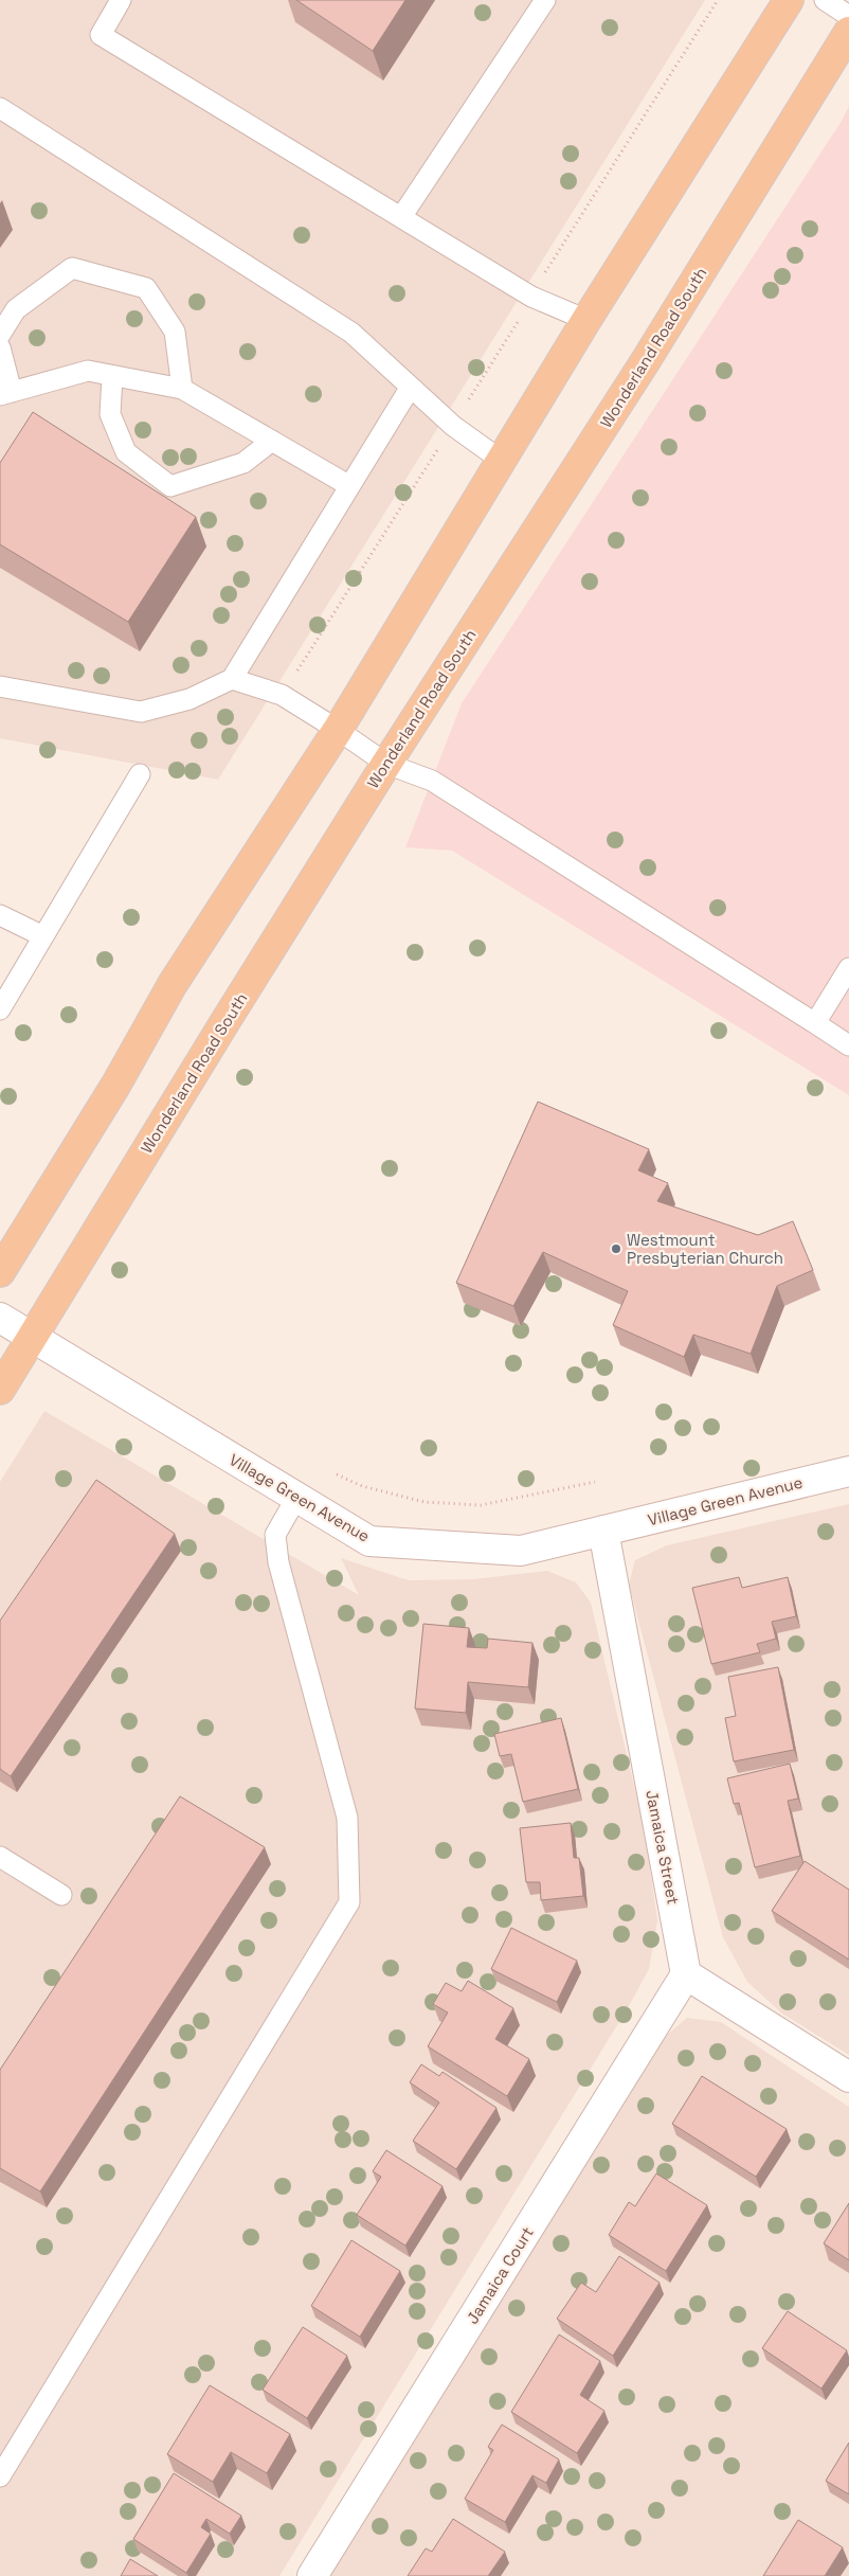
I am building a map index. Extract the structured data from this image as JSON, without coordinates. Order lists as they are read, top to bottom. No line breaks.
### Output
{"streets":{"main road":["Wonderland Road South"],"street":["Village Green Avenue","Jamaica Street","Jamaica Court"]},"crossings":[["Wonderland Road South","Village Green Avenue"],["Village Green Avenue","Jamaica Street"],["Jamaica Street","Jamaica Court"]],"places":["Westmount Presbyterian Church"]}
